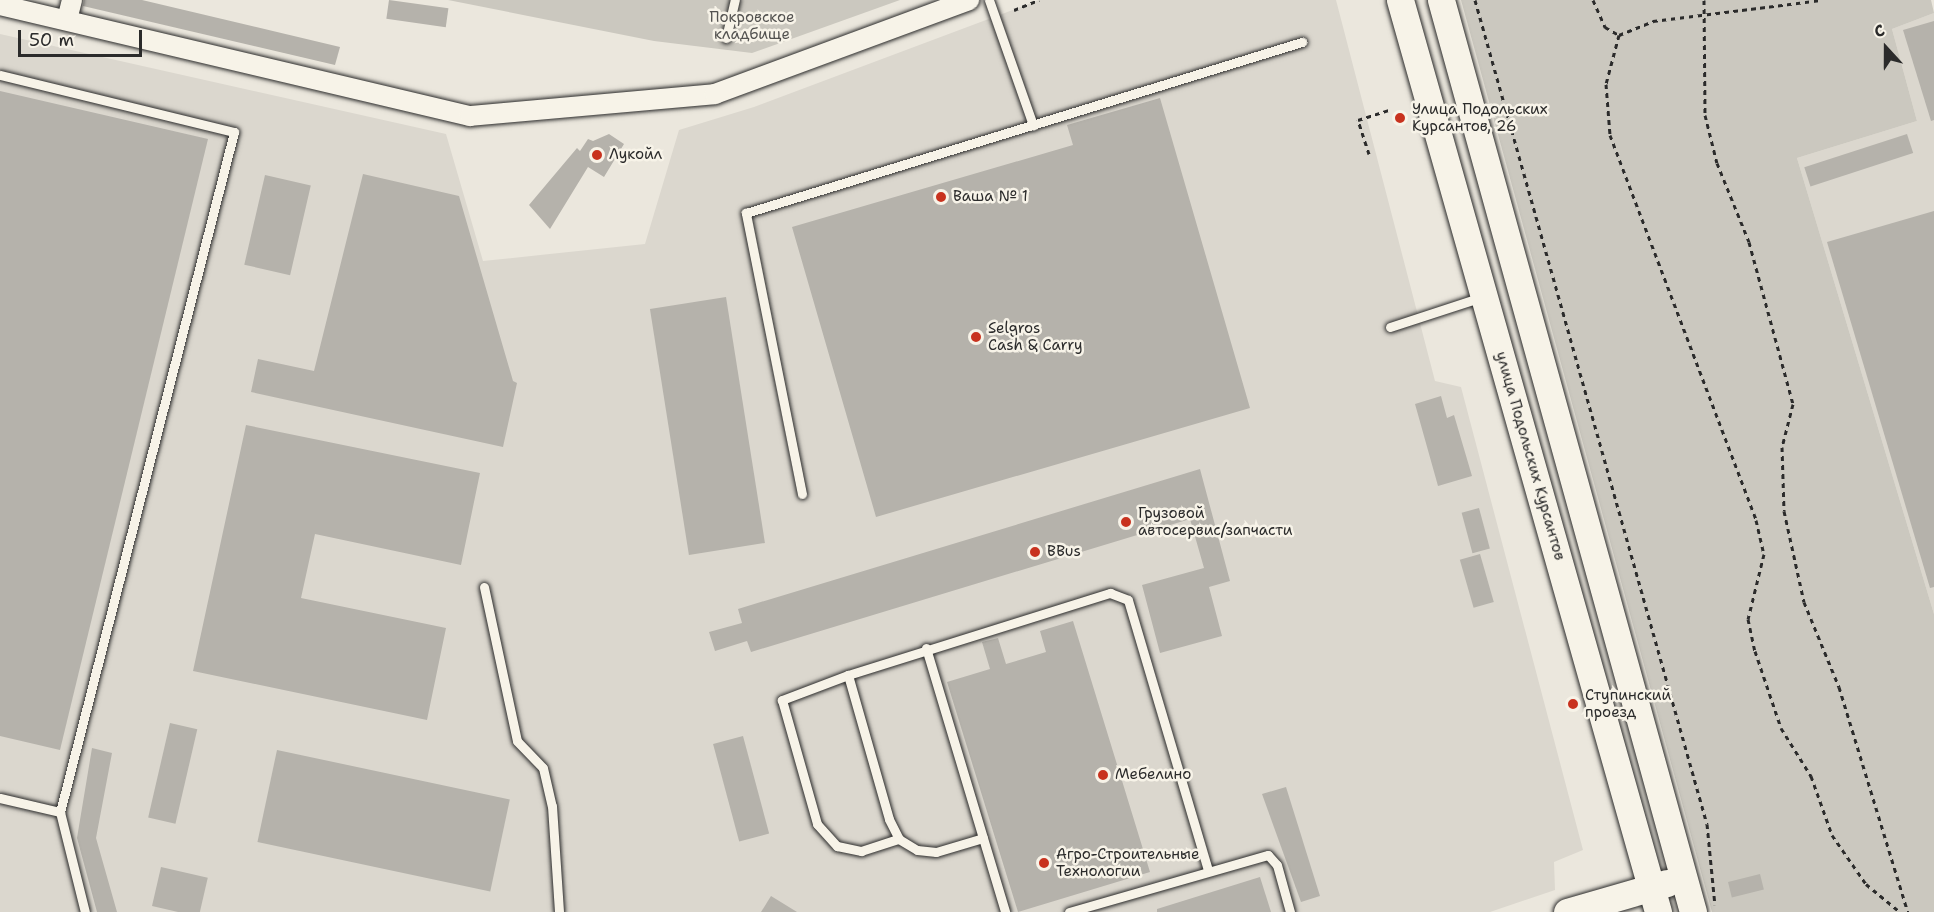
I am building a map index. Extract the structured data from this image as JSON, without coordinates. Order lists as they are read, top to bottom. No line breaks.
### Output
{"streets":{"main road":["улица Подольских Курсантов"]},"parks":["Покровское кладбище"],"places":["Улица Подольских Курсантов, 26","Лукойл","Ваша № 1","Selgros Cash & Carry","Грузовой автосервис/запчасти","BBus","Ступинский проезд","Мебелино","Агро-Строительные Технологии"],"scale_bar":"50 m","north":"top"}
